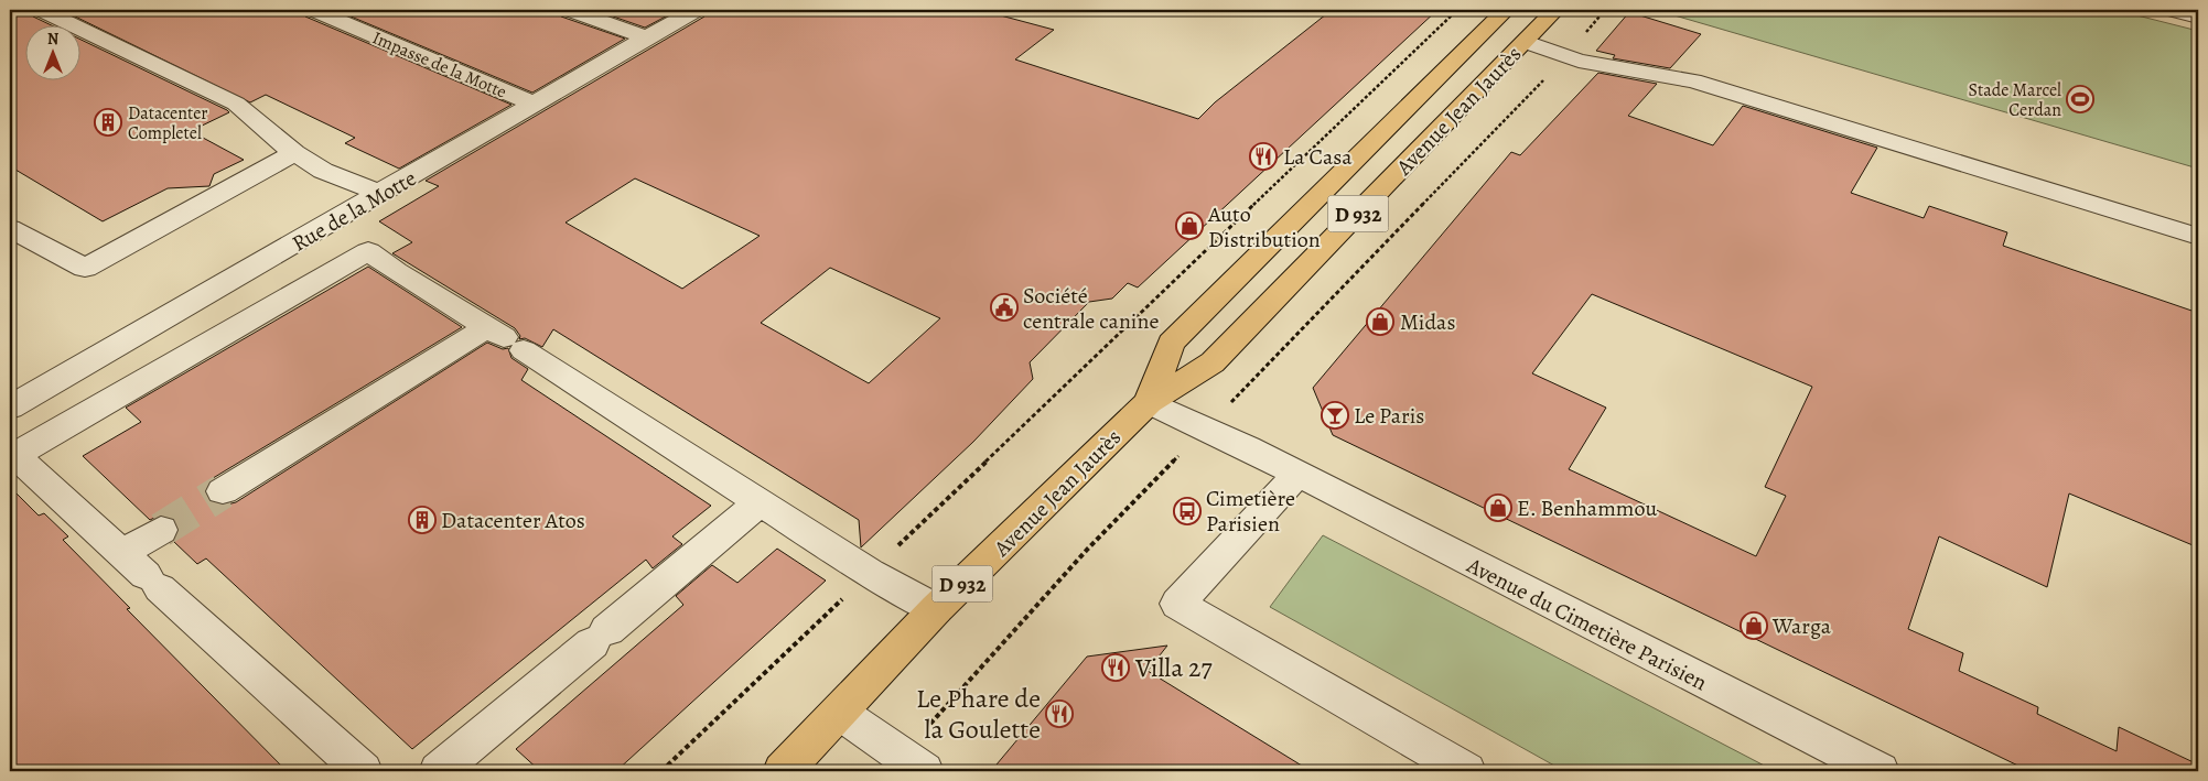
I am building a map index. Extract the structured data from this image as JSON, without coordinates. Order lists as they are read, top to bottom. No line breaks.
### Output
{"streets":{"main road":["Avenue Jean Jaurès","D 932"],"street":["Impasse de la Motte","Rue de la Motte","Avenue du Cimetière Parisien"]},"crossings":[["Impasse de la Motte","Rue de la Motte"],["Avenue Jean Jaurès","Avenue du Cimetière Parisien"]],"places":{"sports":["Stade Marcel Cerdan"],"building":["Datacenter Completel","Datacenter Atos"],"restaurant":["La Casa","Villa 27","Le Phare de la Goulette"],"shop":["Auto Distribution","Midas","E. Benhammou","Warga"],"public building":["Société centrale canine"],"bar":["Le Paris"],"bus stop":["Cimetière Parisien"]},"north":"top"}
